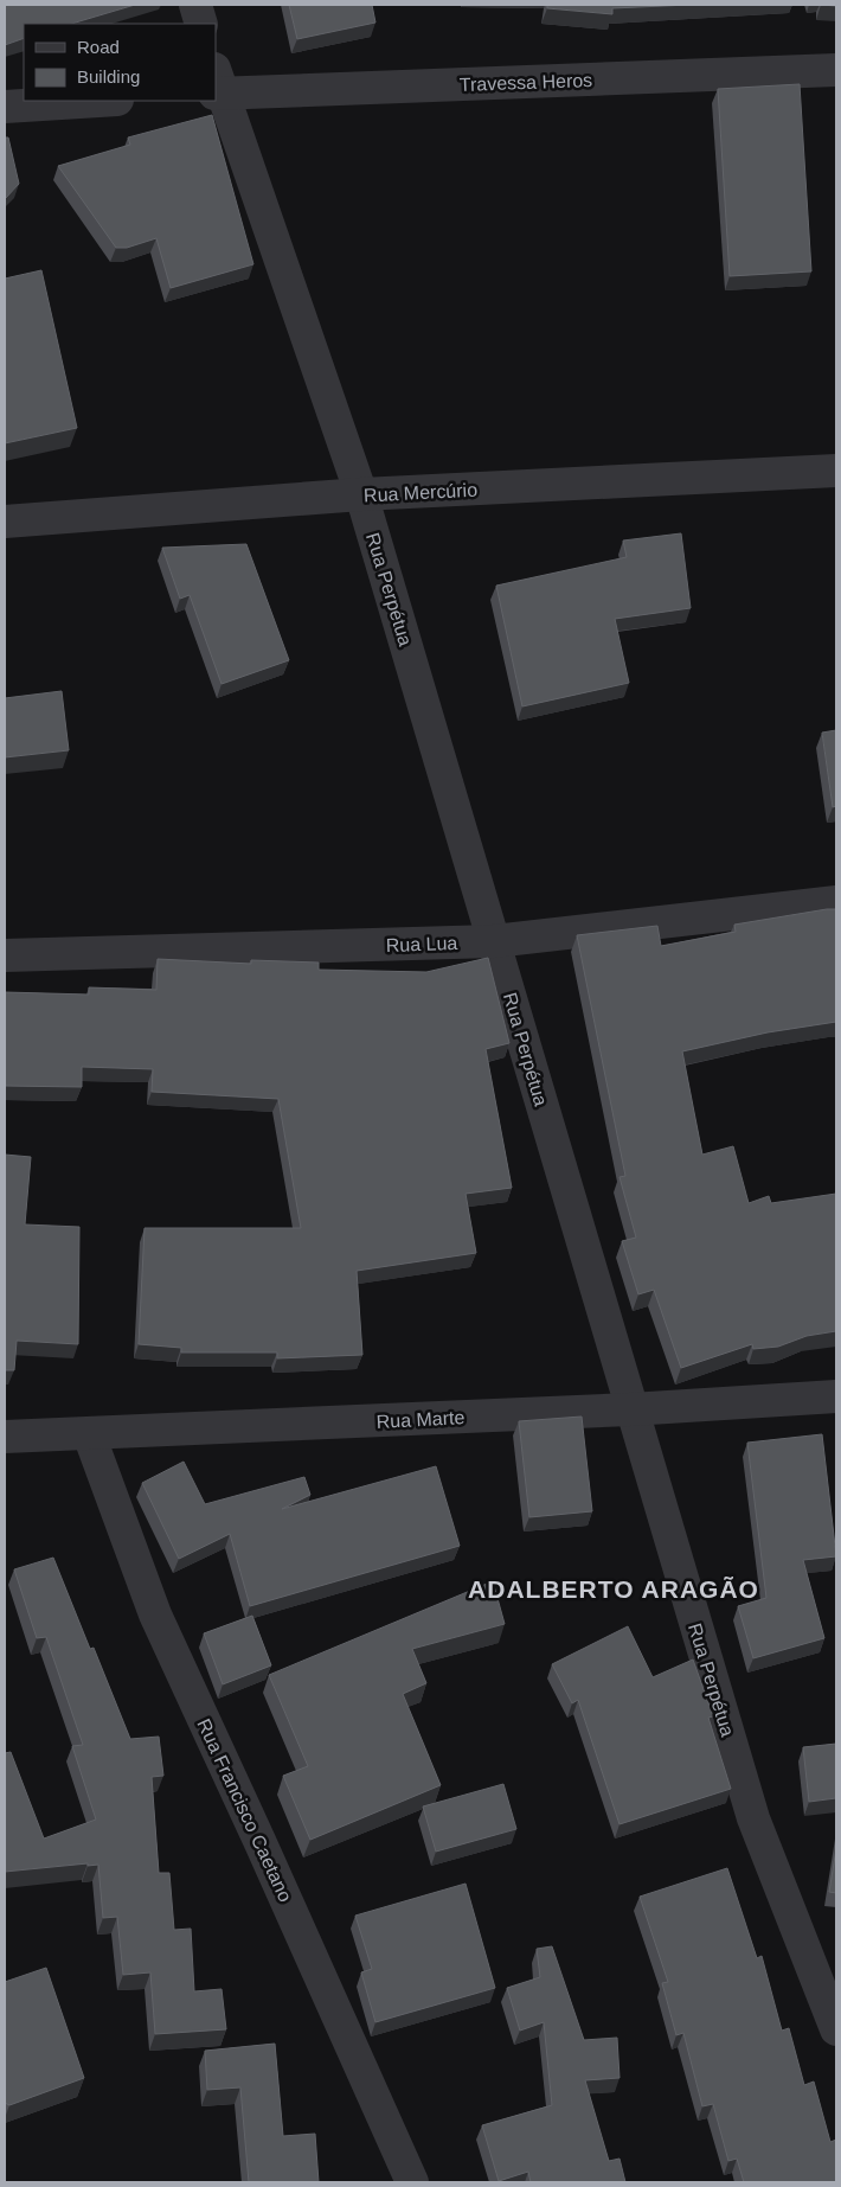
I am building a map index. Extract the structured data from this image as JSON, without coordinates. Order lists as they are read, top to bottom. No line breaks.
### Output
{"streets":{"street":["Travessa Heros","Rua Mercúrio","Rua Perpétua","Rua Lua","Rua Marte","Rua Francisco Caetano"]},"crossings":[["Travessa Heros","Rua Perpétua"],["Rua Mercúrio","Rua Perpétua"],["Rua Perpétua","Rua Lua"],["Rua Perpétua","Rua Marte"],["Rua Marte","Rua Francisco Caetano"]],"districts":["ADALBERTO ARAGÃO"],"legend":["Road","Building"]}
